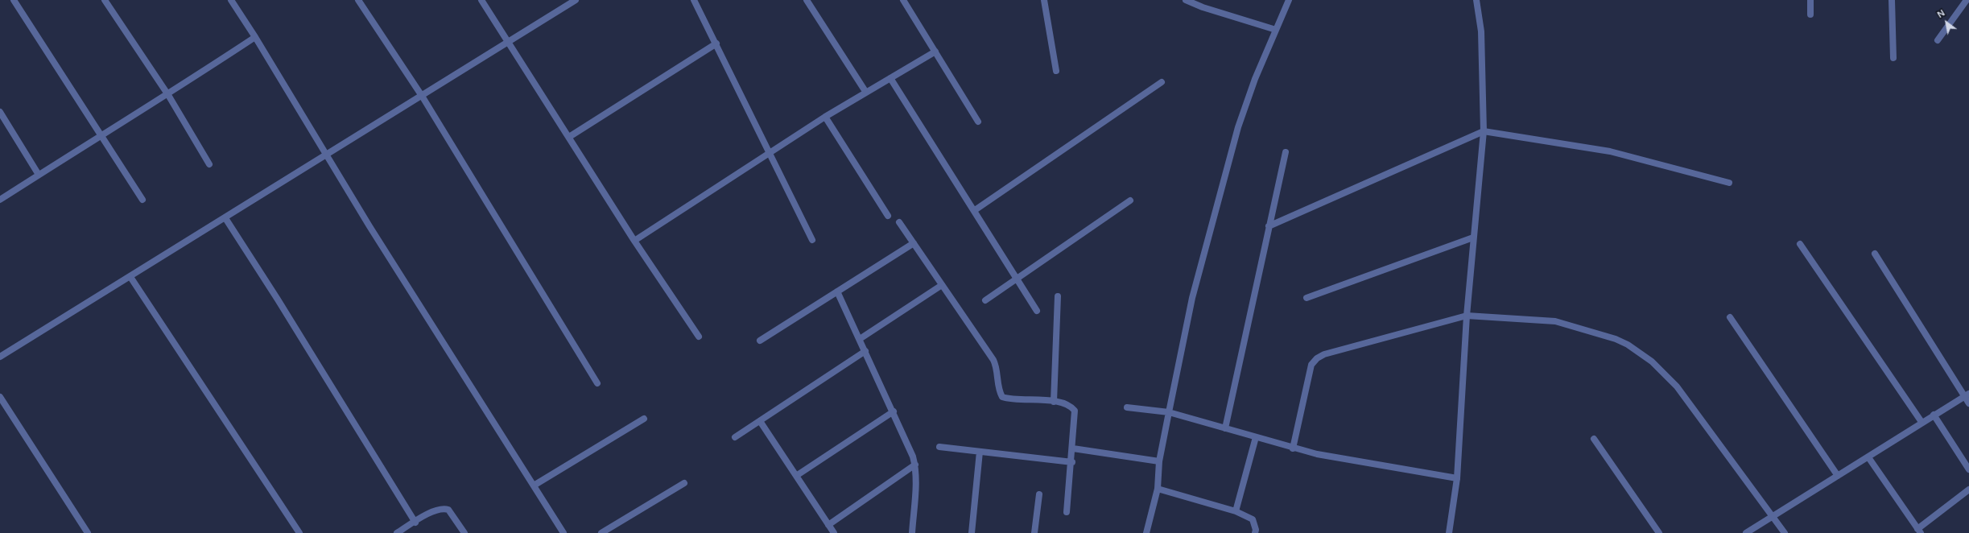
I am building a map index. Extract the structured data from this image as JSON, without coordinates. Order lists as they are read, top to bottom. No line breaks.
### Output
{"north":"top left"}
